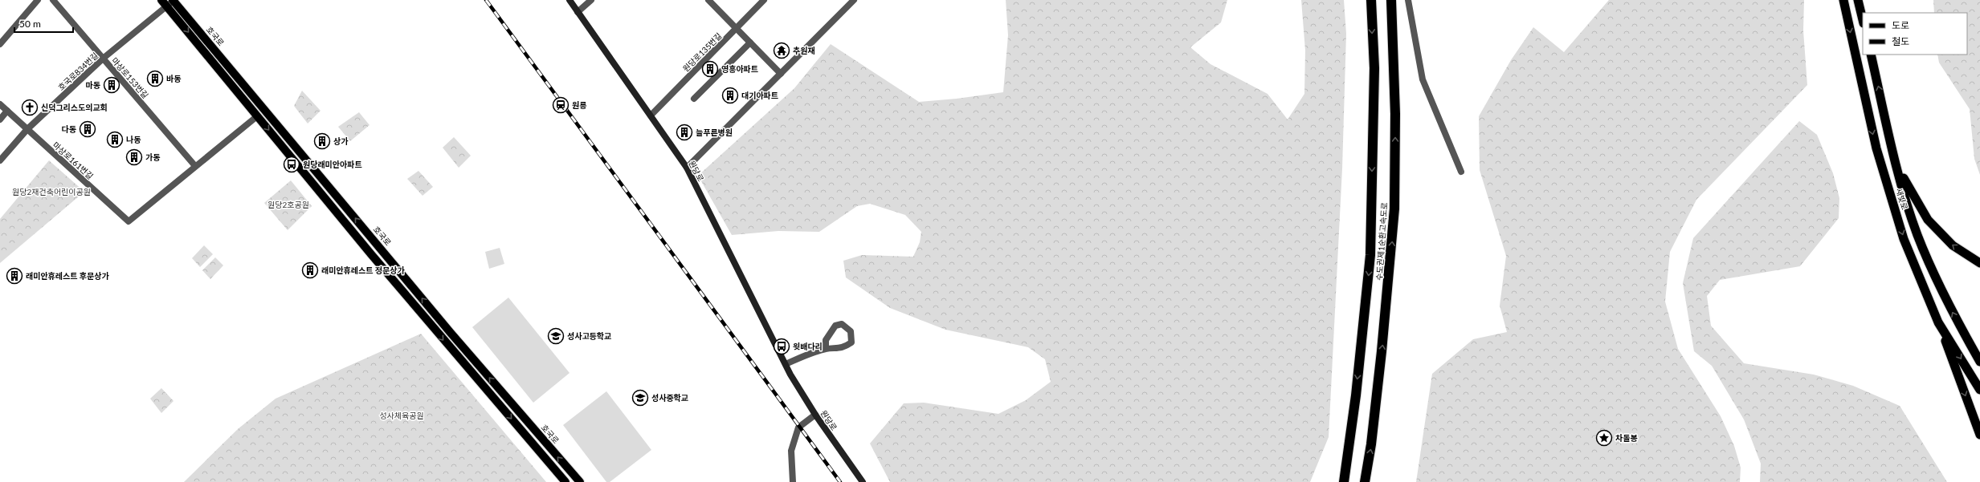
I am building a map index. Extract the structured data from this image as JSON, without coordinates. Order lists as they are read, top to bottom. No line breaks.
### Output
{"streets":{"highway":["새빛로","수도권제1순환고속도로"],"main road":["호국로","원당로"],"street":["원당로135번길","호국로834번길","마상로153번길","마상로161번길"]},"crossings":[["호국로","호국로834번길"],["원당로135번길","원당로"],["호국로834번길","마상로153번길"],["호국로834번길","마상로161번길"],["마상로153번길","마상로161번길"]],"parks":["원당2재건축어린이공원","원당2호공원","성사체육공원"],"places":{"temple":["추원재"],"building":["영흥아파트","바동","마동","대기아파트","다동","늘푸른병원","나동","상가","가동","래미안휴레스트 정문상가","래미안휴레스트 후문상가"],"station":["원릉"],"church":["신덕그리스도의교회"],"bus stop":["원당래미안아파트","윗배다리"],"school or university":["성사고등학교","성사중학교"],"place":["차돌봉"]},"legend":["도로","철도"],"scale_bar":"50 m"}
